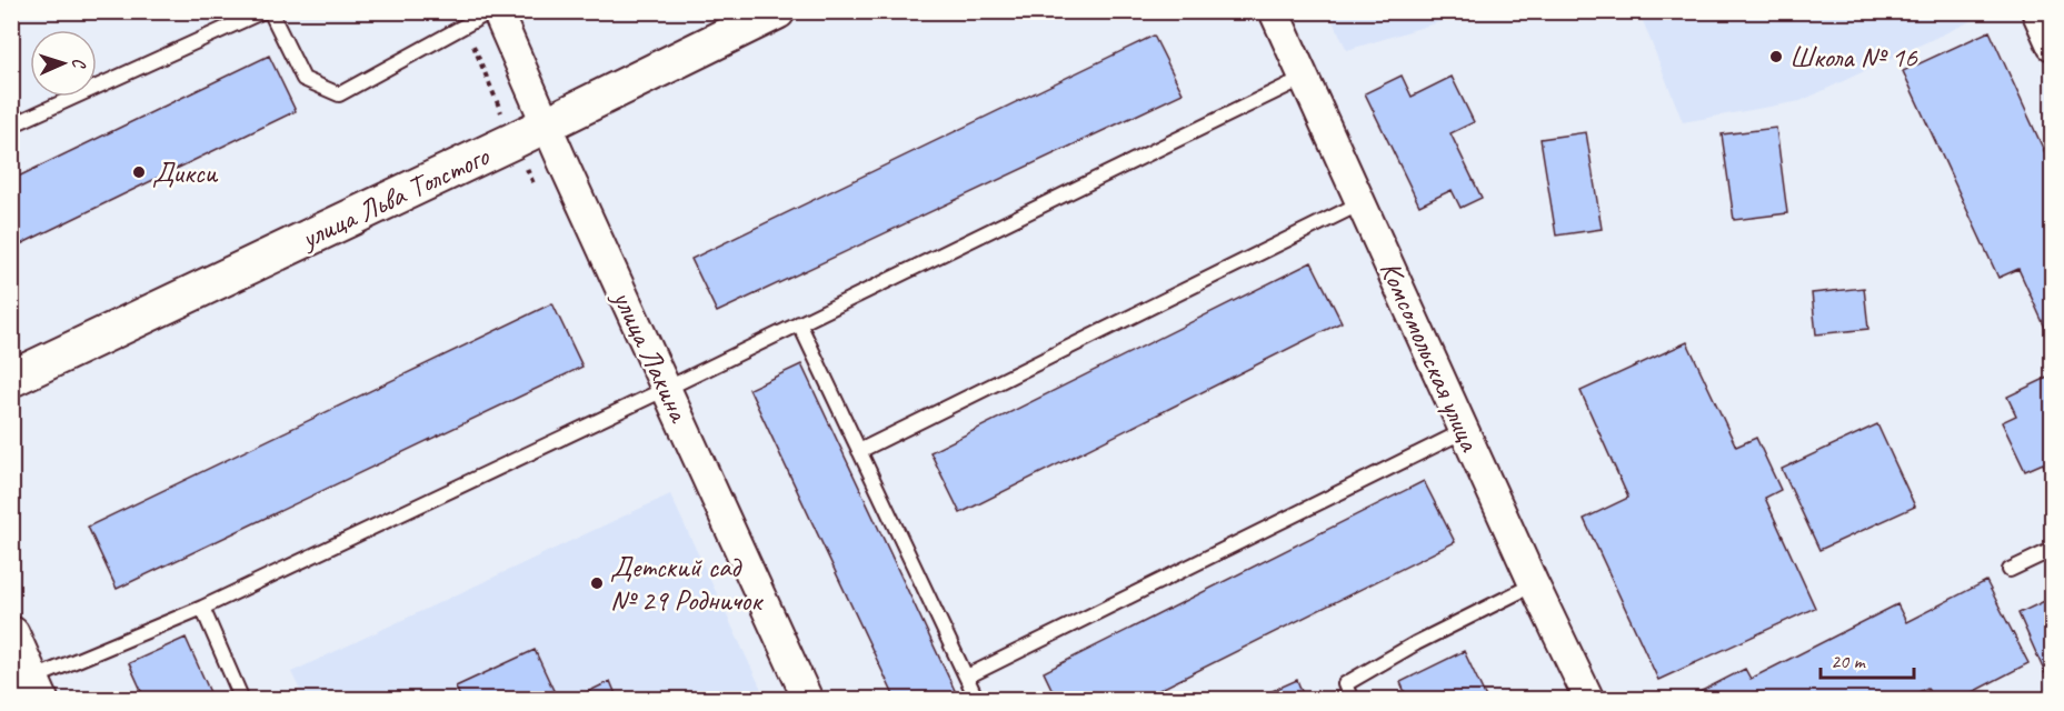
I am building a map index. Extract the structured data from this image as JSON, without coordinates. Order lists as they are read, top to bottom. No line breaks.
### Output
{"streets":{"street":["улица Льва Толстого","улица Лакина","Комсомольская улица"]},"crossings":[["улица Льва Толстого","улица Лакина"]],"places":["Школа № 16","Дикси","Детский сад № 29 Родничок"],"scale_bar":"20 m","north":"right"}
